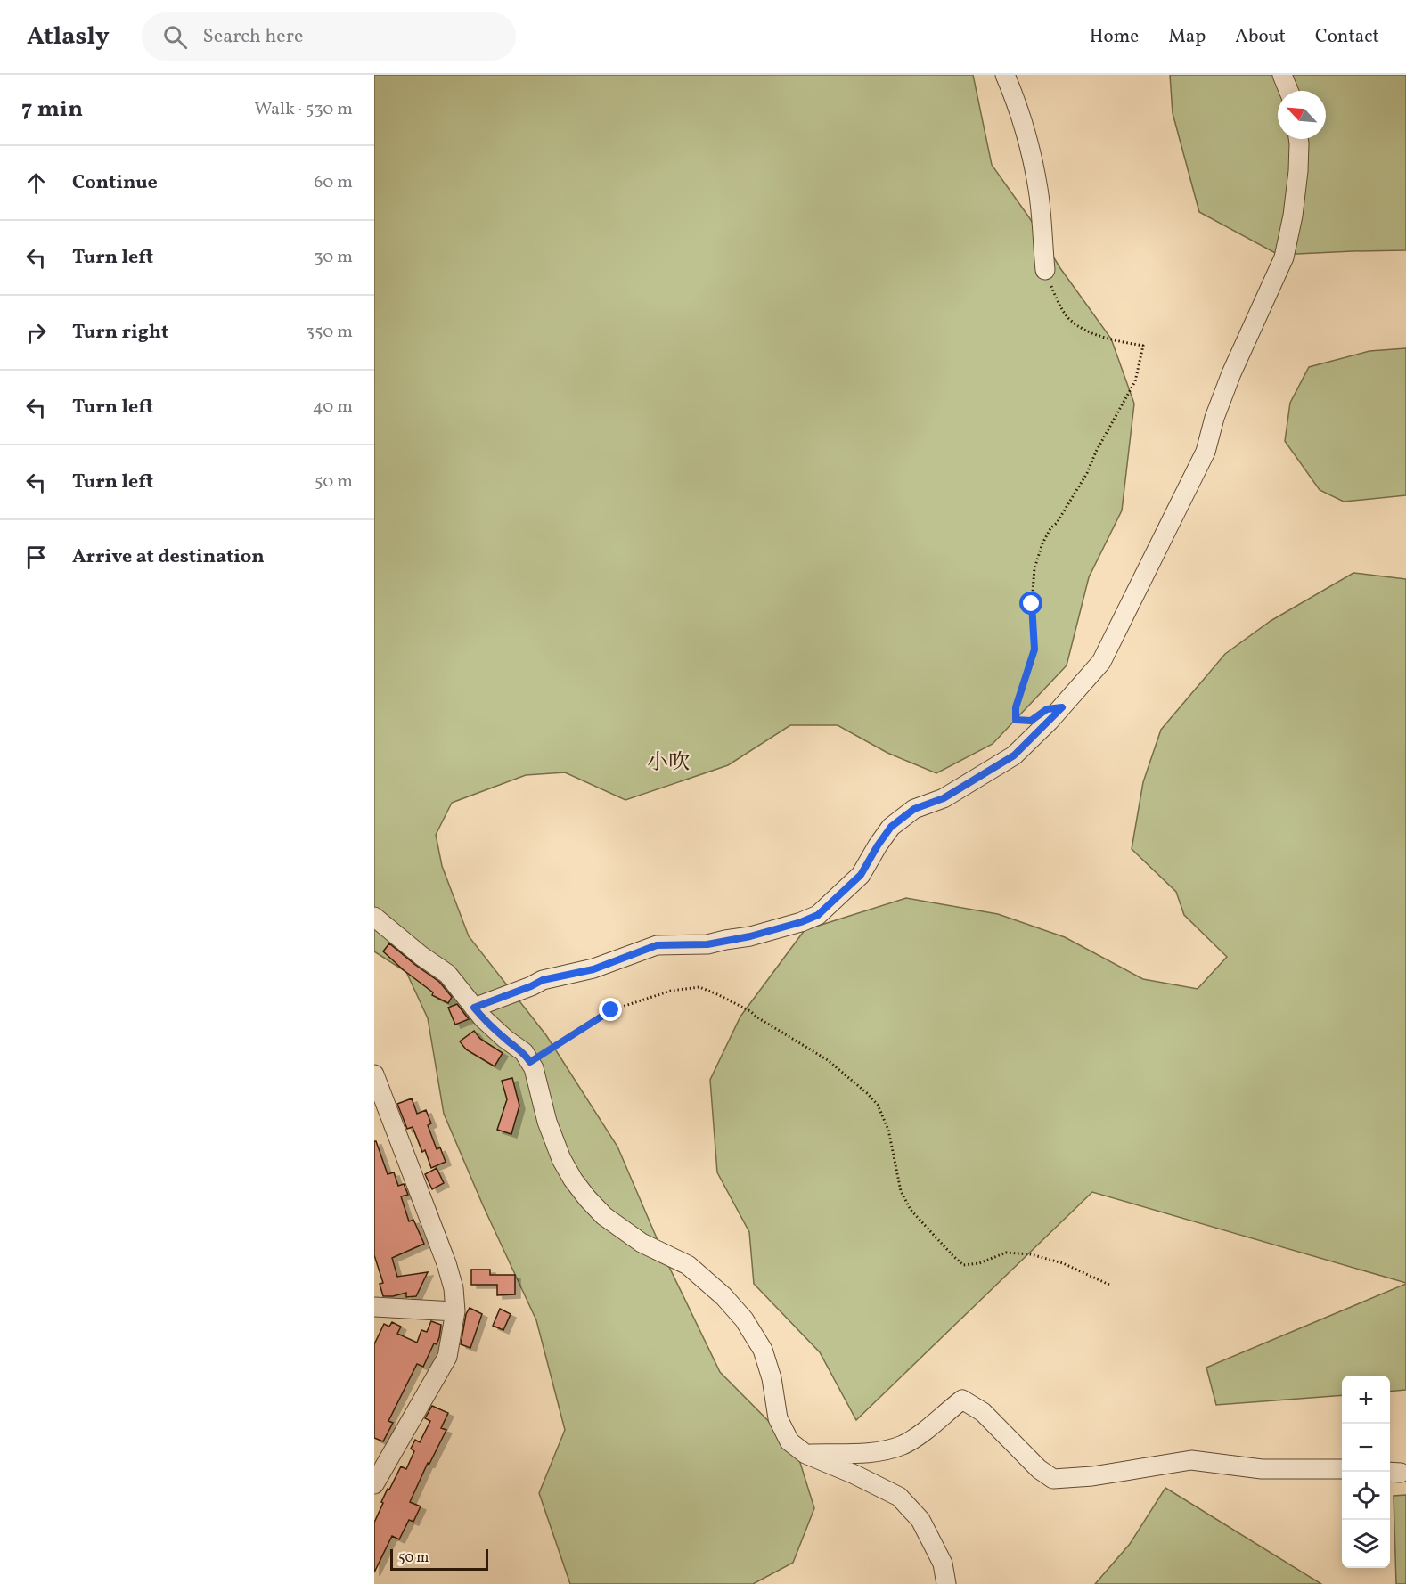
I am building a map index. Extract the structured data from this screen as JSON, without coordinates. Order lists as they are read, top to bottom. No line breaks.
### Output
{"districts":["小吹"],"scale_bar":"50 m","north":"top left","page":{"header":"Atlasly","search":"Search here","nav":["Home","Map","About","Contact"],"heading":["7 min","Walk · 530 m"],"list":[["Continue","60 m"],["Turn left","30 m"],["Turn right","350 m"],["Turn left","40 m"],["Turn left","50 m"],"Arrive at destination"],"map_buttons":["+","−"],"scale":"50 m"}}
